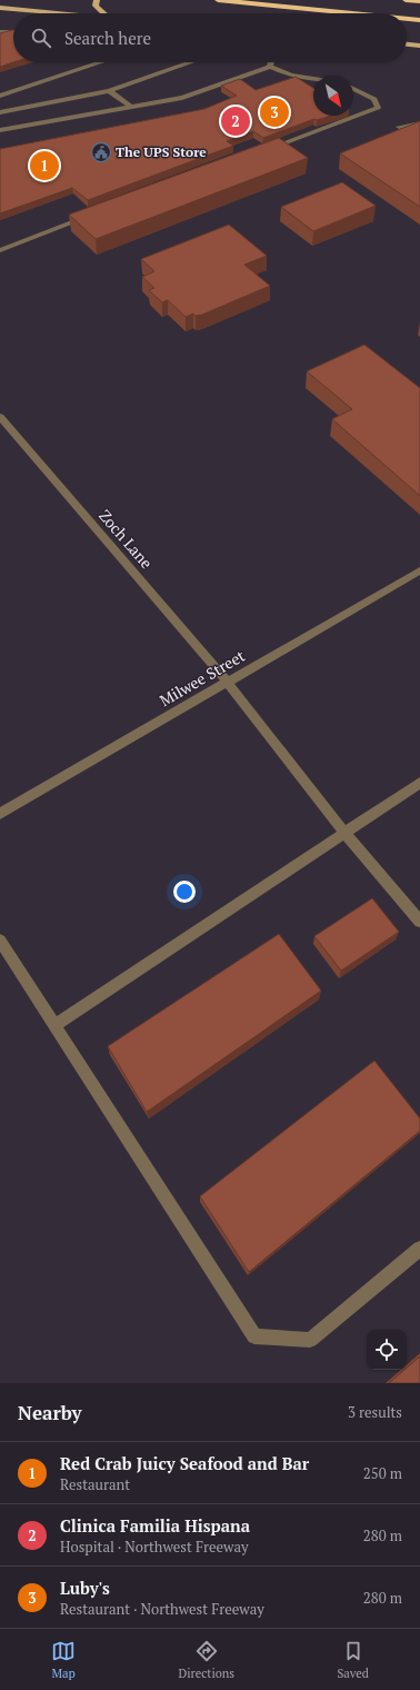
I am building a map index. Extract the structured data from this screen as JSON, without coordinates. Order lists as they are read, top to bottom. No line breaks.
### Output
{"streets":{"street":["Zoch Lane","Milwee Street"]},"crossings":[["Zoch Lane","Milwee Street"]],"places":{"public building":["The UPS Store"]},"north":"bottom right","page":{"search":"Search here","pins":["3","2","1"],"heading":["Nearby","3 results"],"list":[{"mark":"1","name":"Red Crab Juicy Seafood and Bar","note":"Restaurant","value":"250 m"},{"mark":"2","name":"Clinica Familia Hispana","note":"Hospital · Northwest Freeway","value":"280 m"},{"mark":"3","name":"Luby's","note":"Restaurant · Northwest Freeway","value":"280 m"}],"nav":["Map","Directions","Saved"]}}
